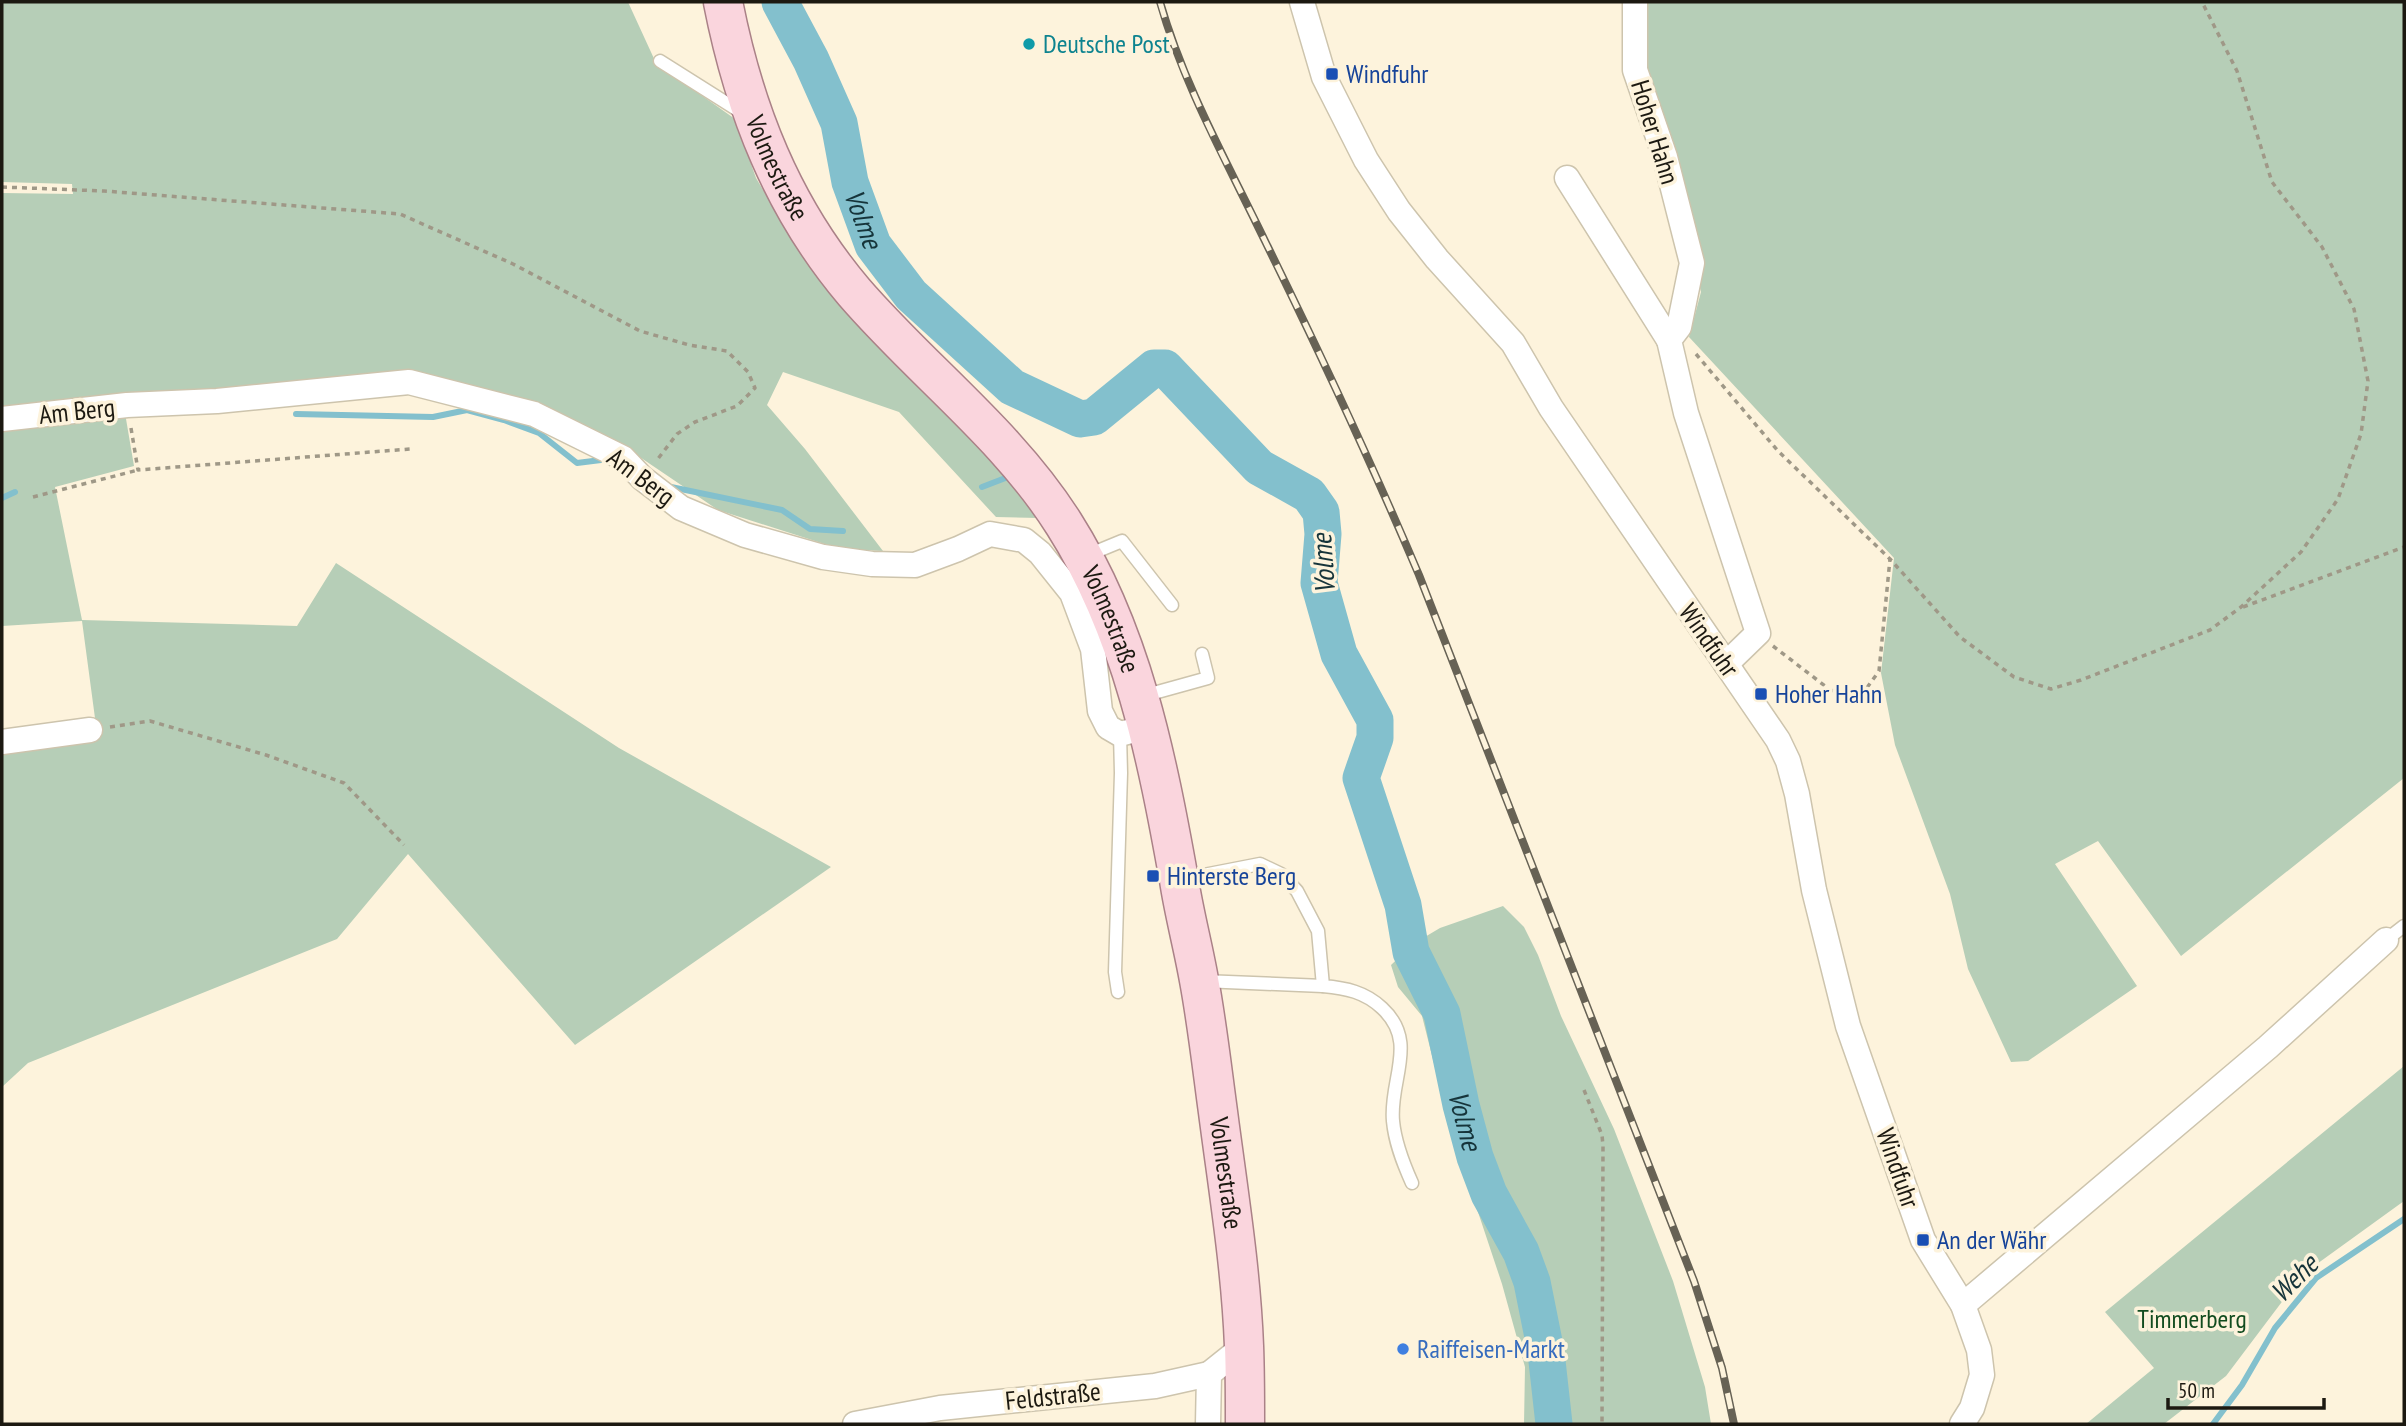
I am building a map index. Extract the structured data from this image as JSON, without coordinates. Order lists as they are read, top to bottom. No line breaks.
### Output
{"streets":{"main road":["Volmestraße"],"street":["Hoher Hahn","Am Berg","Windfuhr","Feldstraße"]},"crossings":[["Volmestraße","Am Berg"]],"water":["Volme","Wehe"],"parks":["Timmerberg"],"places":{"other":["Deutsche Post","Raiffeisen-Markt"],"transit":["Windfuhr","Hoher Hahn","Hinterste Berg","An der Währ"]},"scale_bar":"50 m"}
